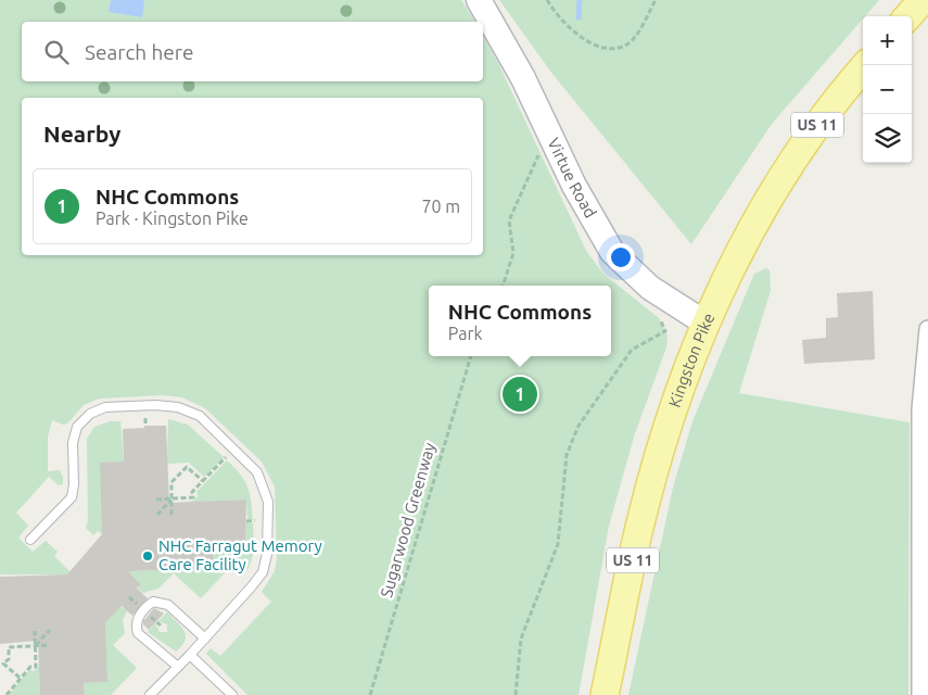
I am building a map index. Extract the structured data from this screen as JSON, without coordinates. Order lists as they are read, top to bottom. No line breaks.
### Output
{"streets":{"main road":["US 11","Kingston Pike"],"street":["Virtue Road"],"path":["Sugarwood Greenway"]},"crossings":[["Virtue Road","Kingston Pike"]],"places":["NHC Farragut Memory Care Facility"],"page":{"map_buttons":["+","−"],"search":"Search here","heading":"Nearby","list":[{"mark":"1","name":"NHC Commons","note":"Park · Kingston Pike","value":"70 m"}],"popup":["NHC Commons","Park"],"pins":"1"}}
